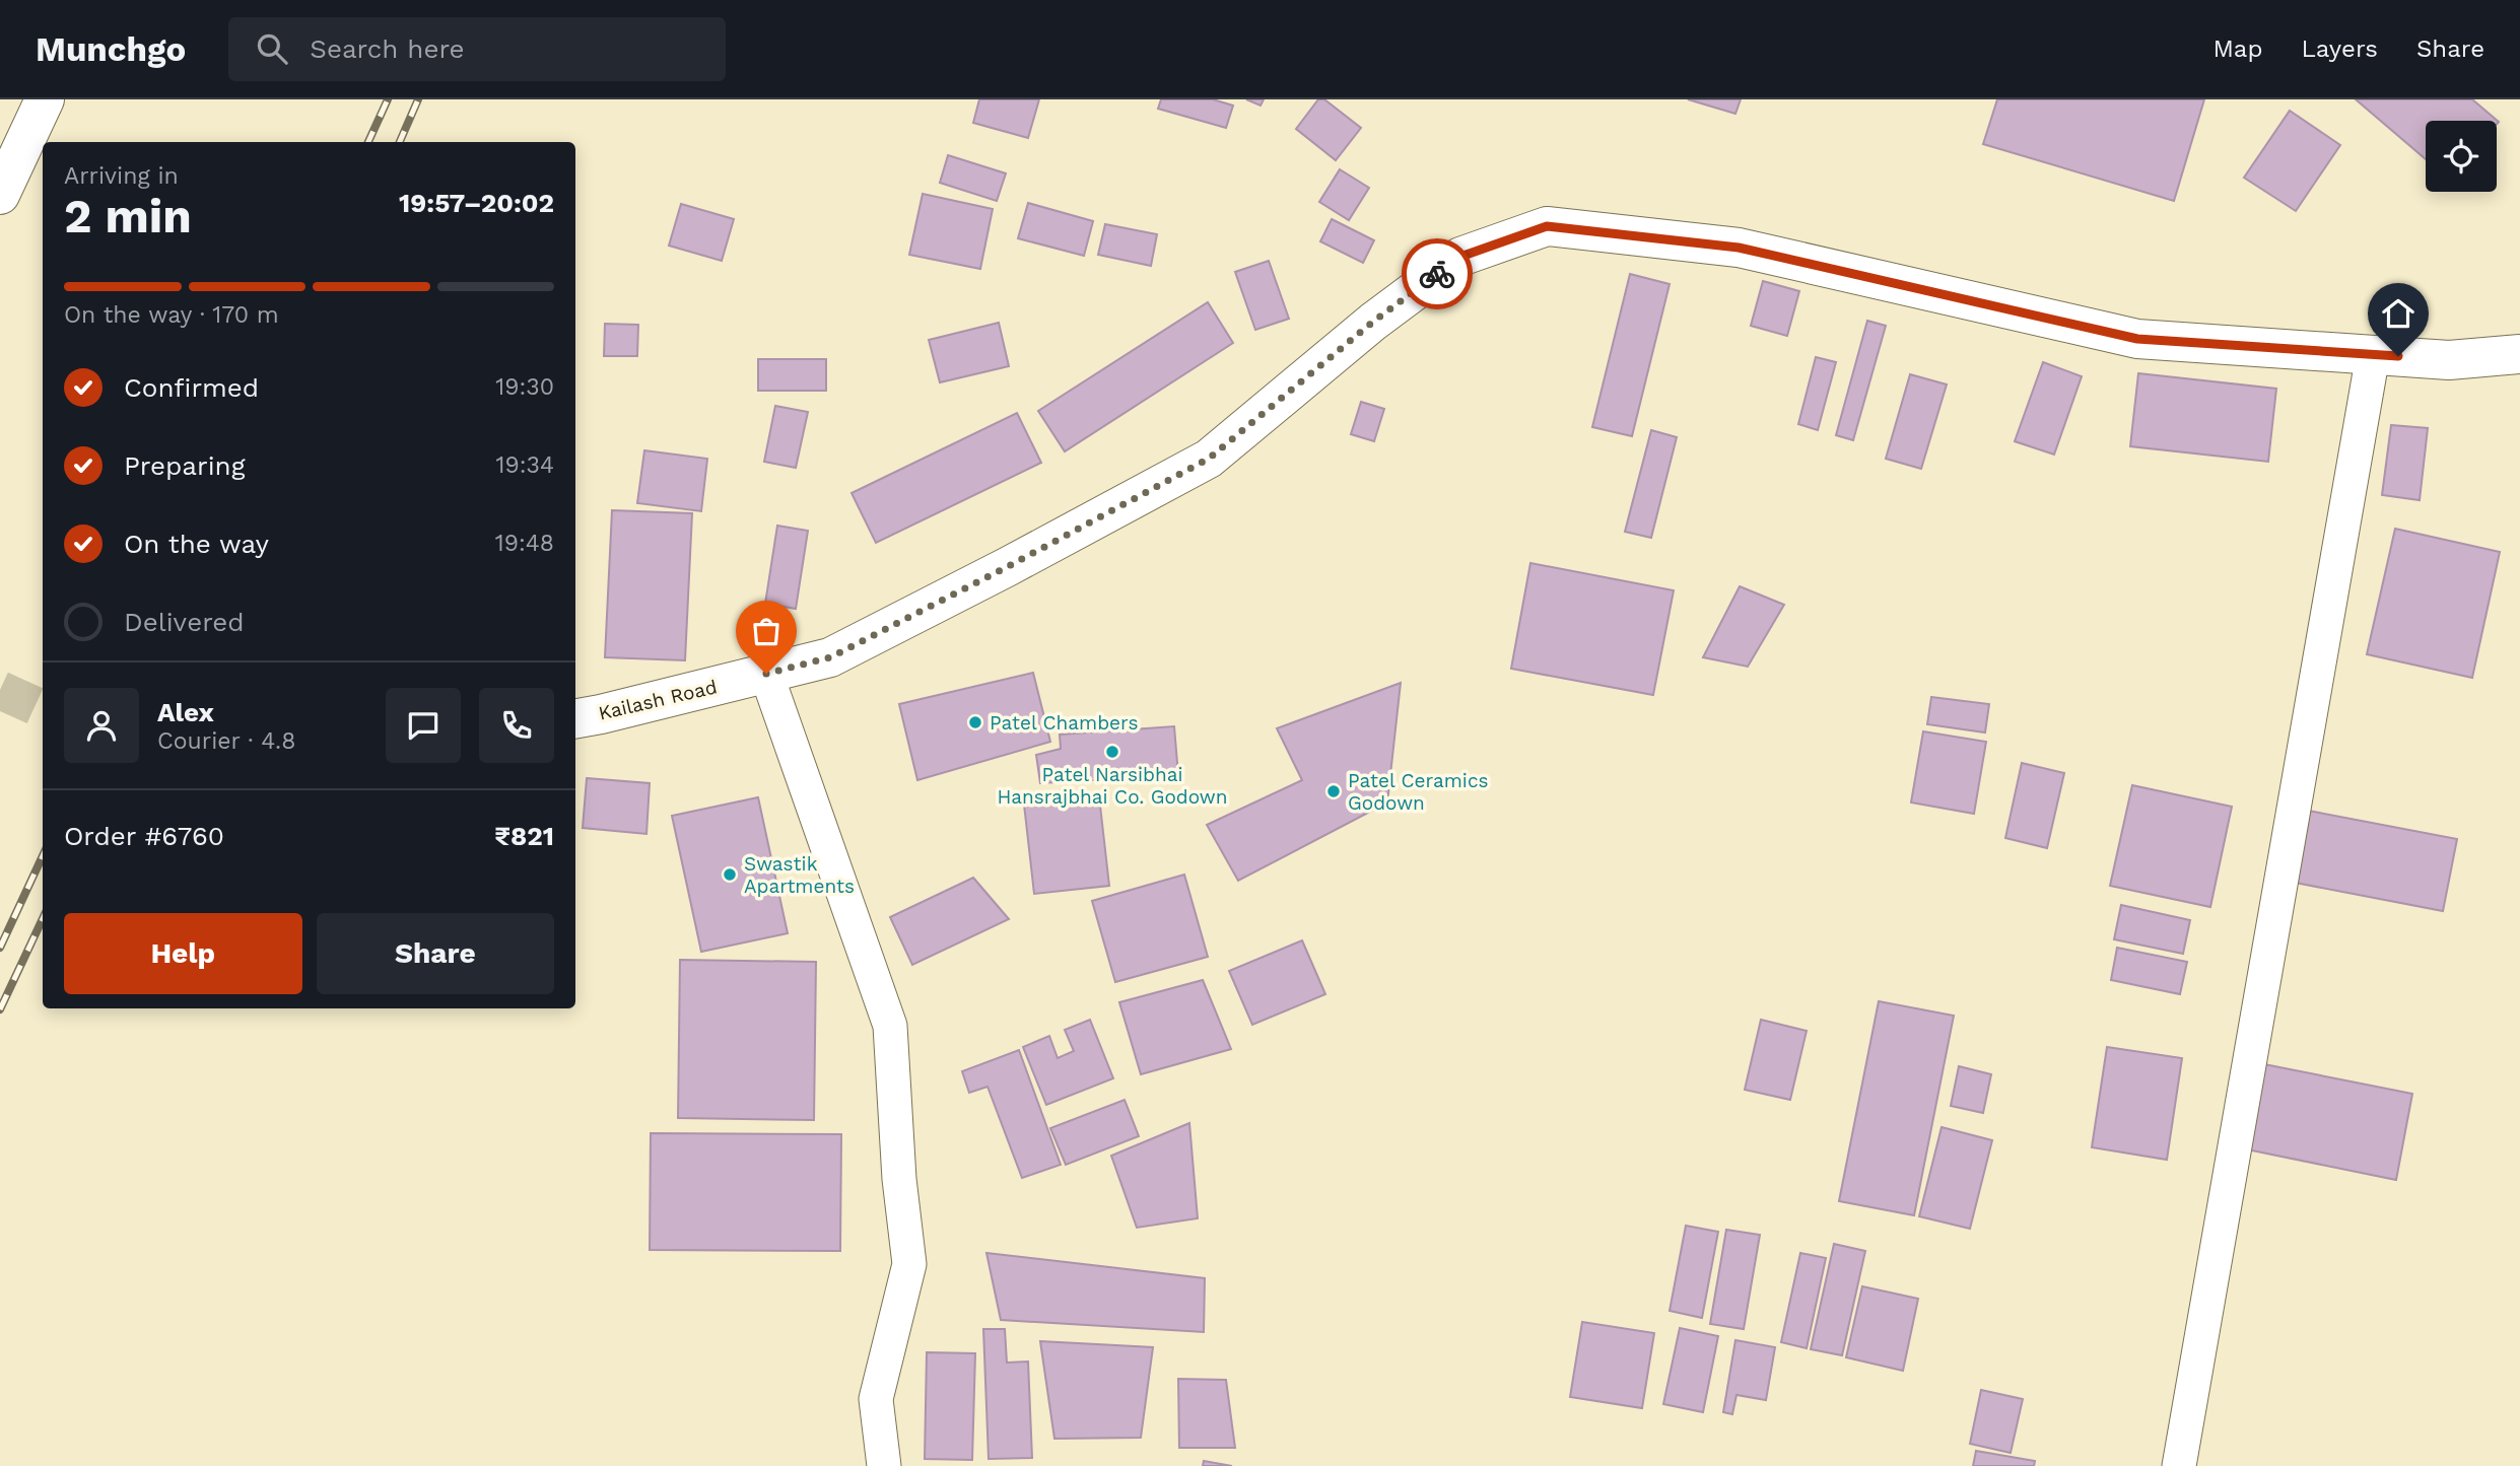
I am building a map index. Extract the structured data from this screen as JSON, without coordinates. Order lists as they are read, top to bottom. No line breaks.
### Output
{"streets":{"main road":["Kailash Road"]},"places":["Patel Chambers","Patel Narsibhai Hansrajbhai Co. Godown","Patel Ceramics Godown","Swastik Apartments"],"page":{"header":"Munchgo","search":"Search here","nav":["Map","Layers","Share"],"heading":["2 min","Arriving in","19:57–20:02"],"panel":["Alex","Courier · 4.8","Order #6760","₹821"],"bar":"On the way · 170 m","list":[["Confirmed","19:30"],["Preparing","19:34"],["On the way","19:48"],"Delivered"],"buttons":["Help","Share"]}}
